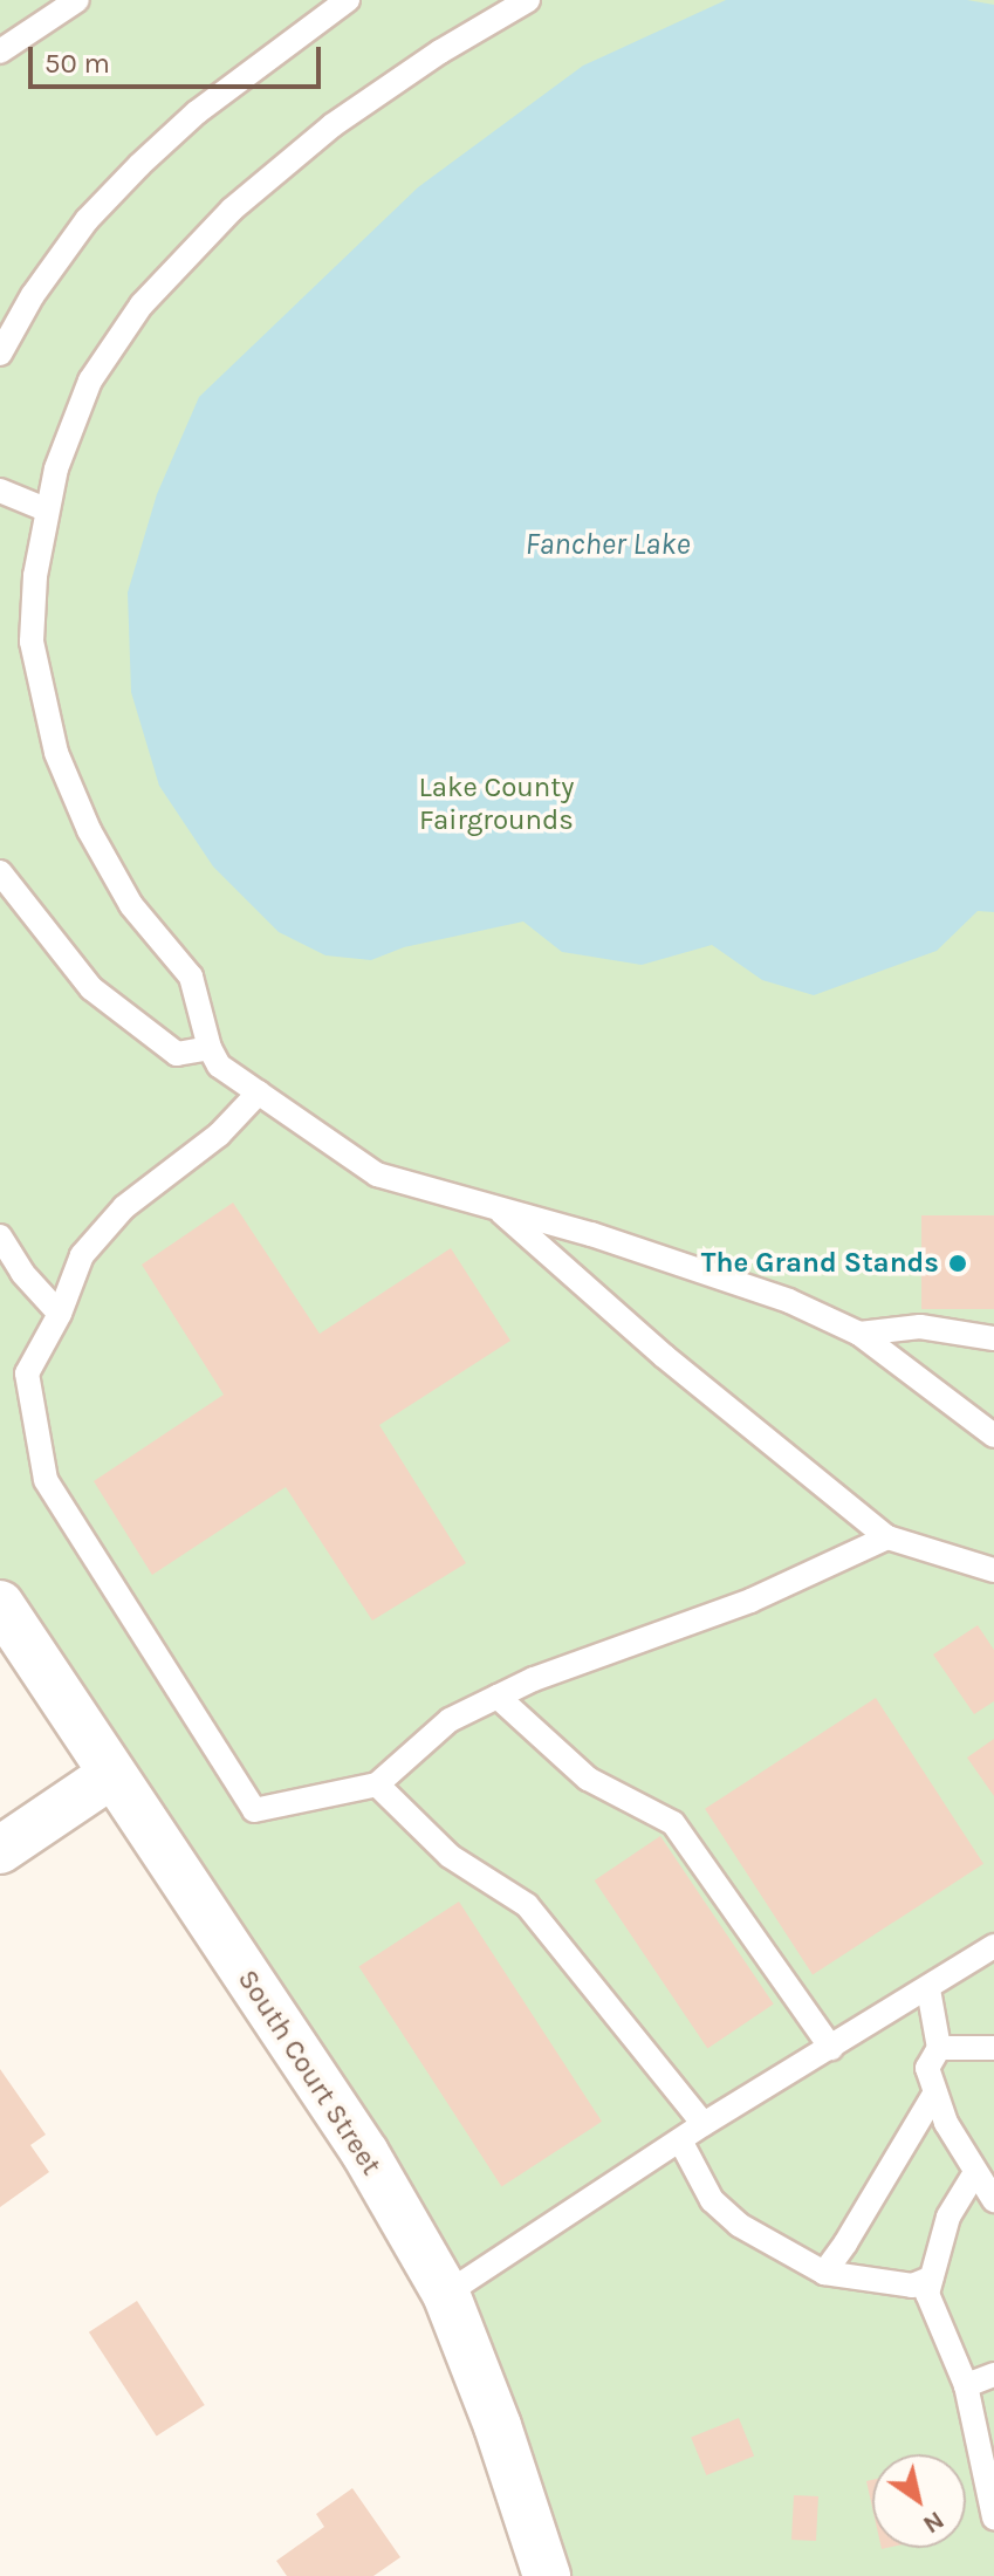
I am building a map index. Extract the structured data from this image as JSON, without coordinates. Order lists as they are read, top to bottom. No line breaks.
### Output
{"streets":{"street":["South Court Street"]},"water":["Fancher Lake"],"parks":["Lake County Fairgrounds"],"places":["The Grand Stands"],"scale_bar":"50 m","north":"bottom right"}
